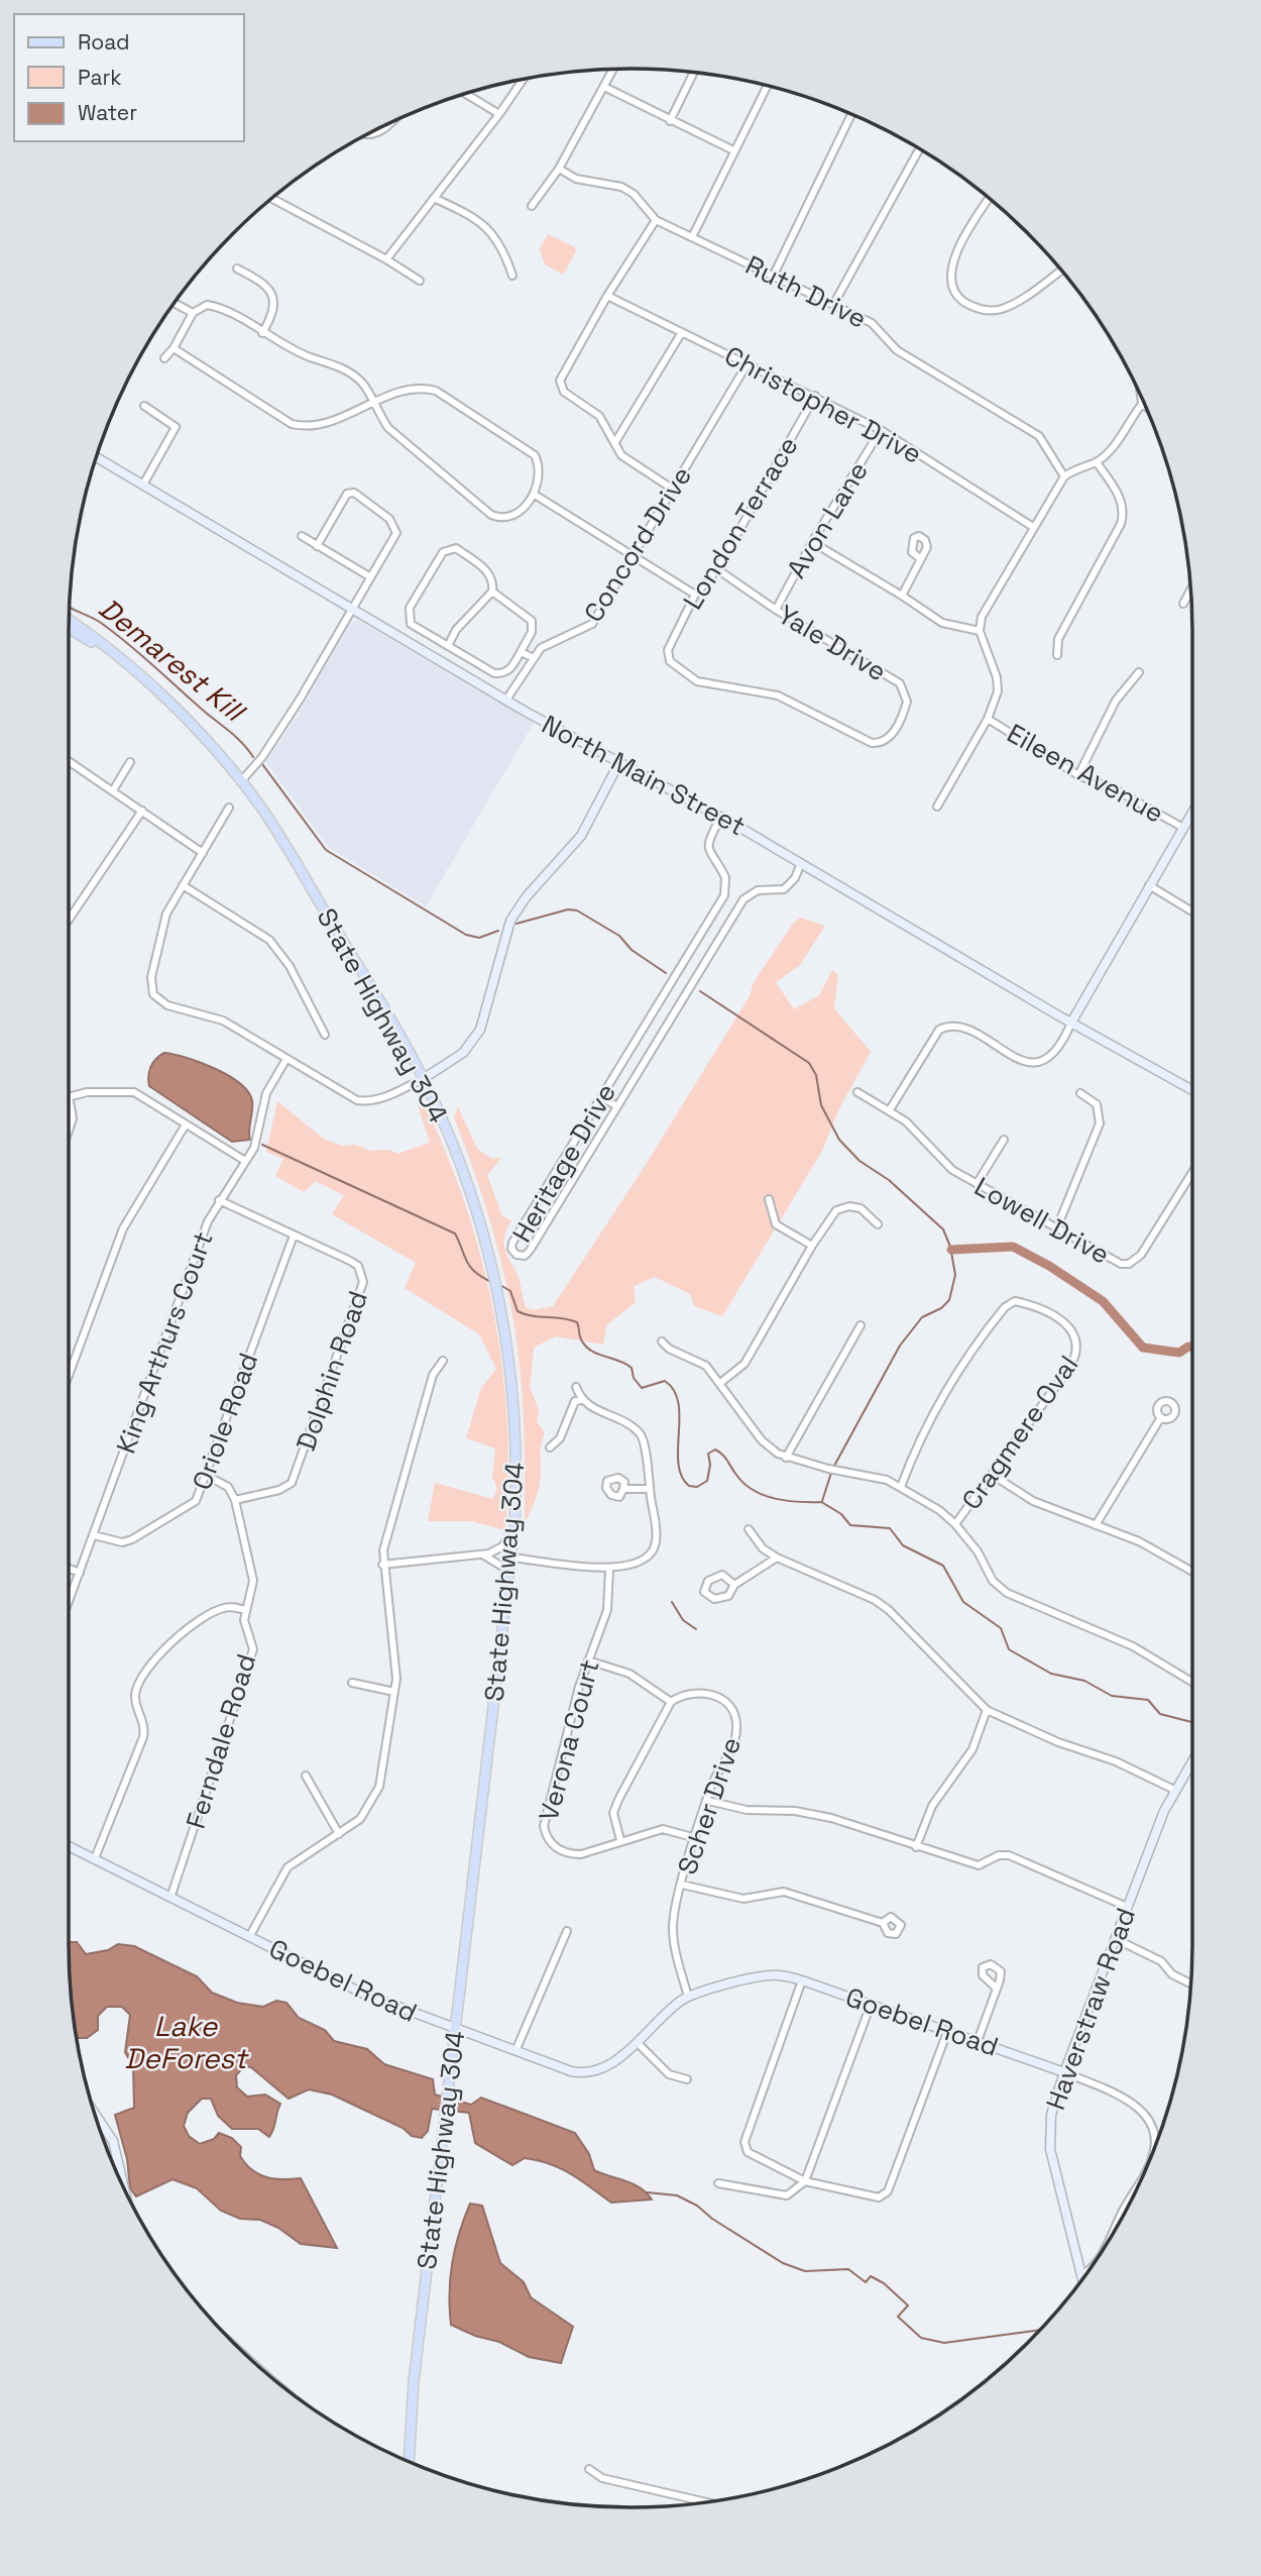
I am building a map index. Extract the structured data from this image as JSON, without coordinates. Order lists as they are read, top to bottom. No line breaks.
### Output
{"streets":{"main road":["State Highway 304"],"street":["Ruth Drive","Christopher Drive","Avon Lane","London Terrace","Concord Drive","Yale Drive","Eileen Avenue","North Main Street","Heritage Drive","Lowell Drive","King Arthurs Court","Dolphin Road","Oriole Road","Cragmere Oval","Verona Court","Ferndale Road","Scher Drive","Goebel Road","Haverstraw Road"]},"crossings":[["Christopher Drive","Avon Lane"],["Christopher Drive","London Terrace"],["Christopher Drive","Concord Drive"],["Avon Lane","Yale Drive"],["London Terrace","Yale Drive"],["Concord Drive","North Main Street"],["North Main Street","Heritage Drive"],["State Highway 304","Goebel Road"],["King Arthurs Court","Dolphin Road"],["King Arthurs Court","Oriole Road"],["Dolphin Road","Oriole Road"],["Dolphin Road","Ferndale Road"],["Verona Court","Scher Drive"],["Ferndale Road","Goebel Road"],["Scher Drive","Goebel Road"],["Goebel Road","Haverstraw Road"]],"water":["Demarest Kill","Lake DeForest"],"legend":["Road","Park","Water"]}
